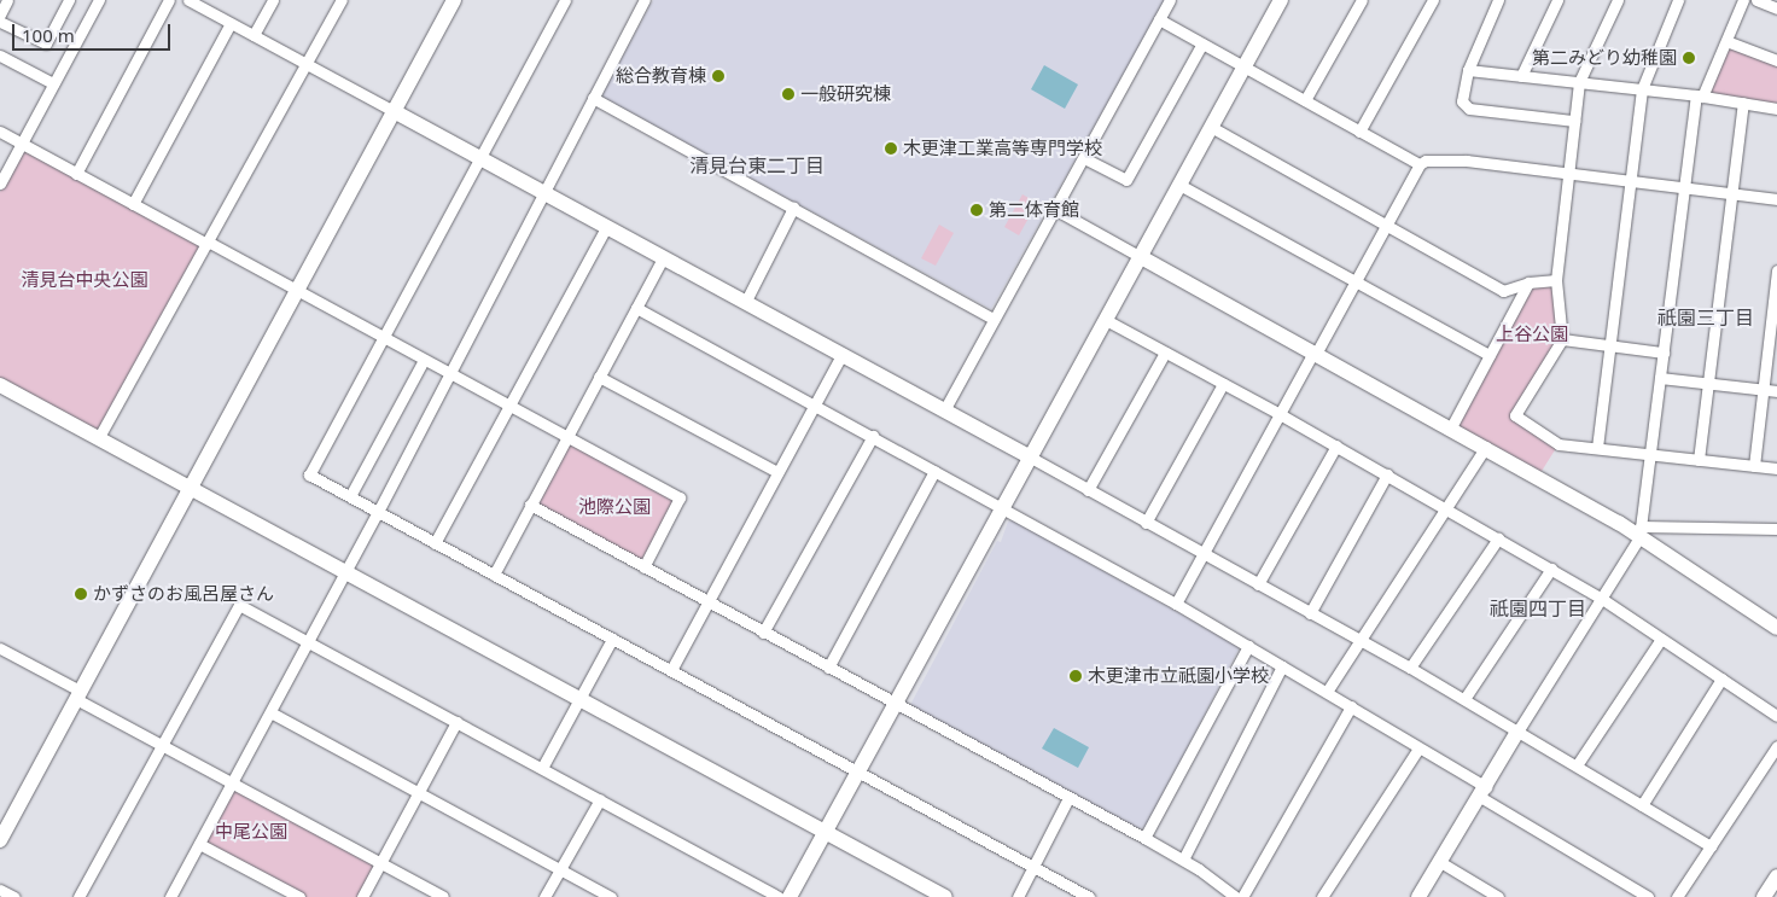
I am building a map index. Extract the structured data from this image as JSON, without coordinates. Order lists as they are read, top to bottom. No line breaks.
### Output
{"districts":["清見台東二丁目","祇園三丁目","祇園四丁目"],"parks":["清見台中央公園","上谷公園","池際公園","中尾公園"],"places":["第二みどり幼稚園","総合教育棟","一般研究棟","木更津工業高等専門学校","第二体育館","かずさのお風呂屋さん","木更津市立祇園小学校"],"scale_bar":"100 m"}
